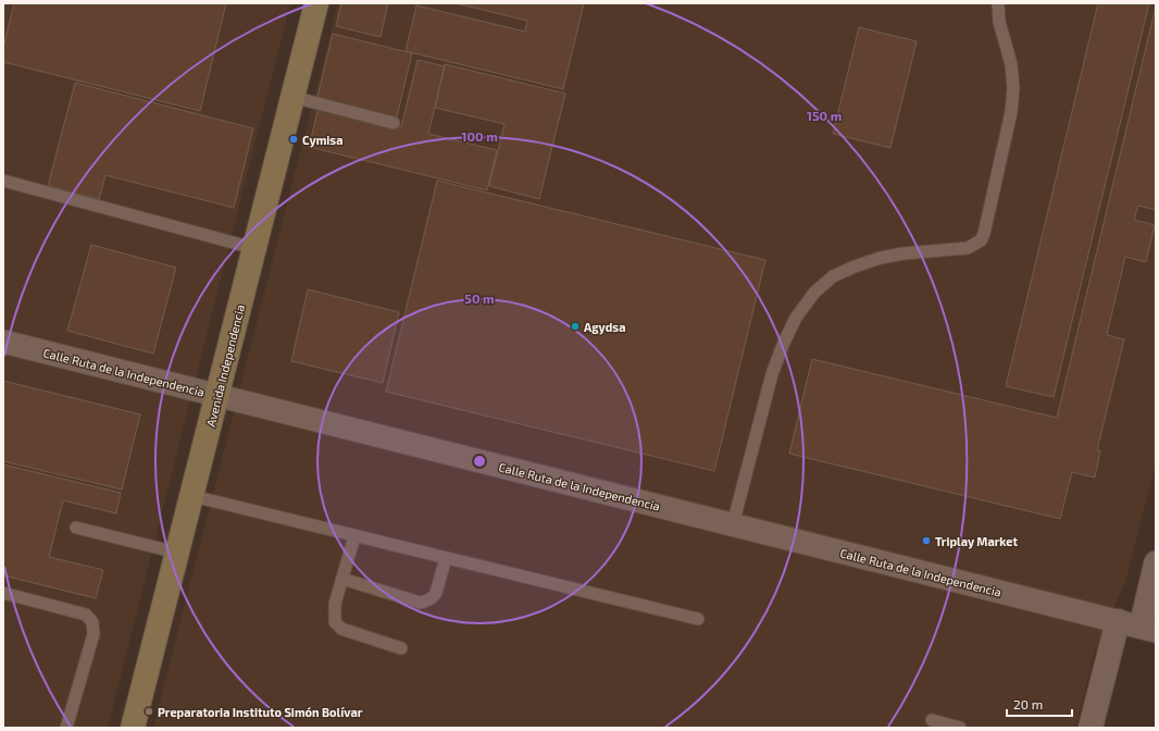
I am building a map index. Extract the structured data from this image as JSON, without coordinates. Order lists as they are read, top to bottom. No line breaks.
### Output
{"streets":{"main road":["Avenida Independencia"],"street":["Calle Ruta de la Independencia"]},"crossings":[["Avenida Independencia","Calle Ruta de la Independencia"]],"places":["Cymisa","Agydsa","Triplay Market","Preparatoria Instituto Simón Bolívar"],"scale_bar":"20 m","rings":["150 m","100 m","50 m"]}
